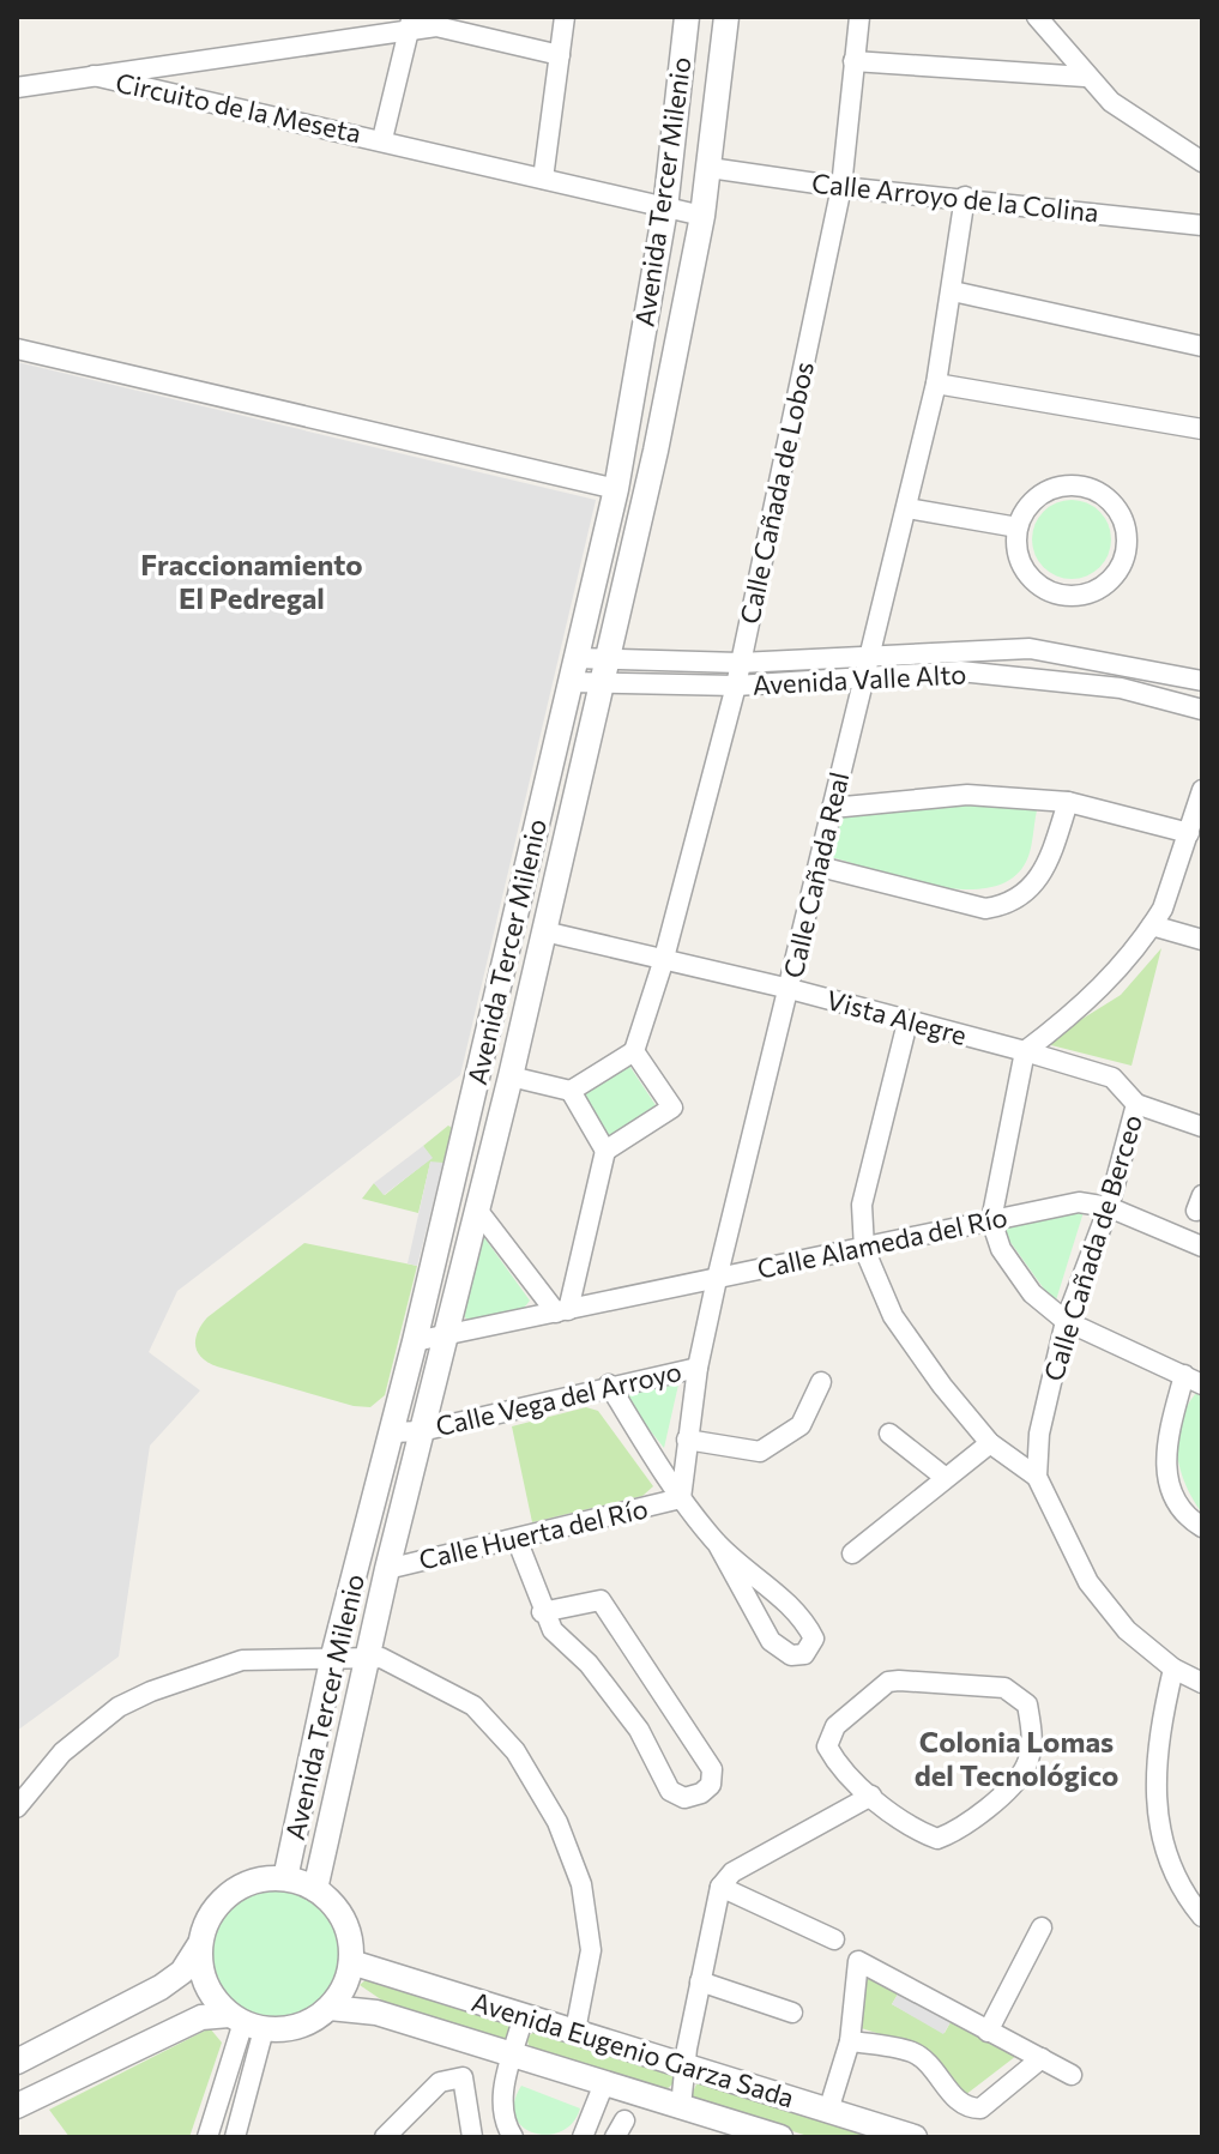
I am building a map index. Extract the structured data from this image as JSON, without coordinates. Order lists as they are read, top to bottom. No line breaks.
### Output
{"streets":{"street":["Circuito de la Meseta","Avenida Tercer Milenio","Calle Arroyo de la Colina","Calle Cañada de Lobos","Avenida Valle Alto","Calle Cañada Real","Vista Alegre","Calle Alameda del Río","Calle Cañada de Berceo","Calle Vega del Arroyo","Calle Huerta del Río","Avenida Eugenio Garza Sada"]},"crossings":[["Circuito de la Meseta","Avenida Tercer Milenio"],["Avenida Tercer Milenio","Calle Arroyo de la Colina"],["Avenida Tercer Milenio","Avenida Valle Alto"],["Avenida Tercer Milenio","Vista Alegre"],["Avenida Tercer Milenio","Calle Alameda del Río"],["Avenida Tercer Milenio","Calle Vega del Arroyo"],["Avenida Tercer Milenio","Calle Huerta del Río"],["Avenida Tercer Milenio","Avenida Eugenio Garza Sada"],["Calle Arroyo de la Colina","Calle Cañada de Lobos"],["Calle Arroyo de la Colina","Calle Cañada Real"],["Calle Cañada de Lobos","Avenida Valle Alto"],["Calle Cañada de Lobos","Vista Alegre"],["Avenida Valle Alto","Calle Cañada Real"],["Calle Cañada Real","Vista Alegre"],["Calle Cañada Real","Calle Alameda del Río"],["Calle Cañada Real","Calle Vega del Arroyo"],["Calle Cañada Real","Calle Huerta del Río"],["Vista Alegre","Calle Cañada de Berceo"],["Calle Alameda del Río","Calle Cañada de Berceo"]],"districts":["Fraccionamiento El Pedregal","Colonia Lomas del Tecnológico"]}
